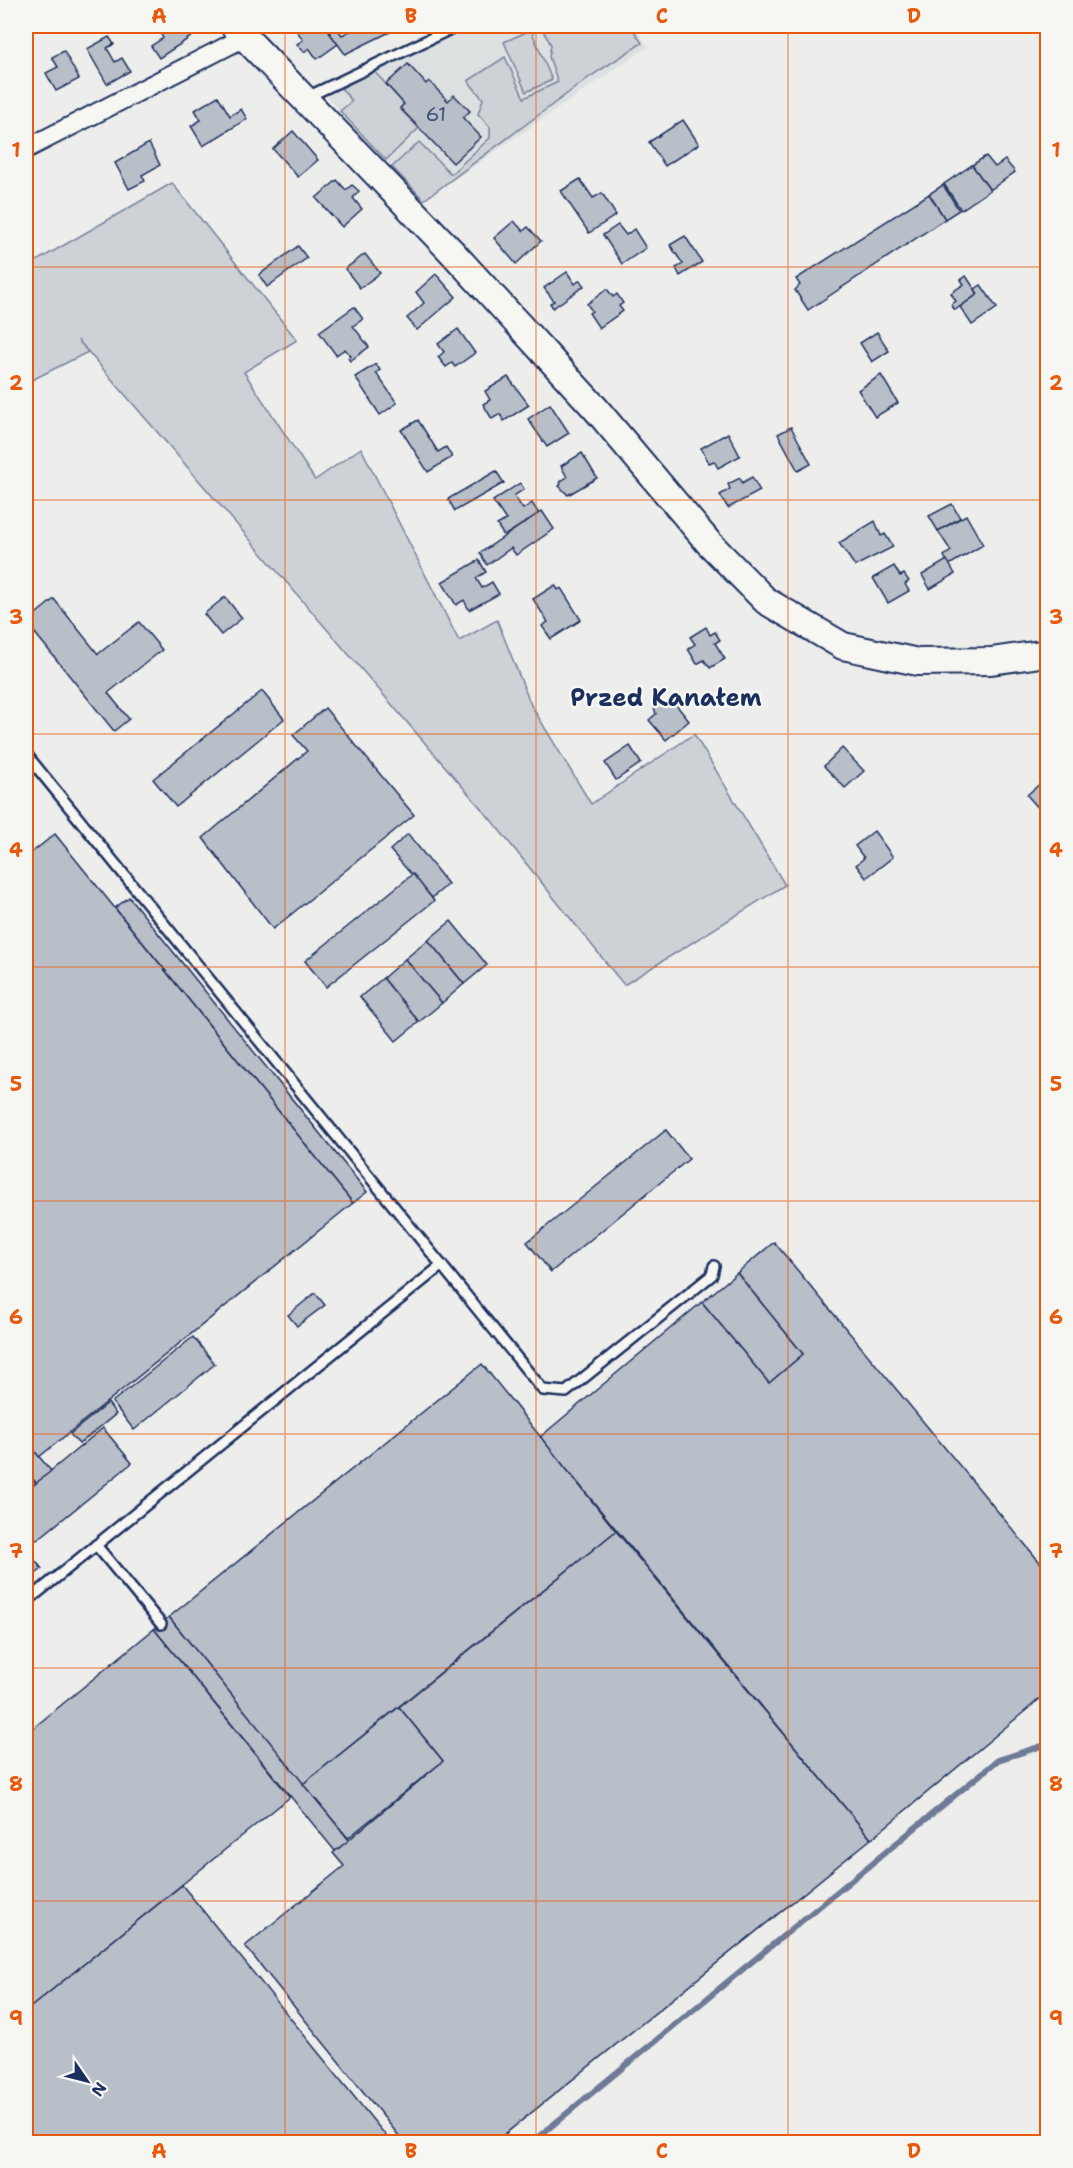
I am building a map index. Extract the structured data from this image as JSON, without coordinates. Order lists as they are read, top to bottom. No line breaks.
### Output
{"districts":["Przed Kanałem"],"house_numbers":["61"],"north":"bottom right","grid":{"columns":["A","B","C","D"],"rows":["1","2","3","4","5","6","7","8","9"]}}
